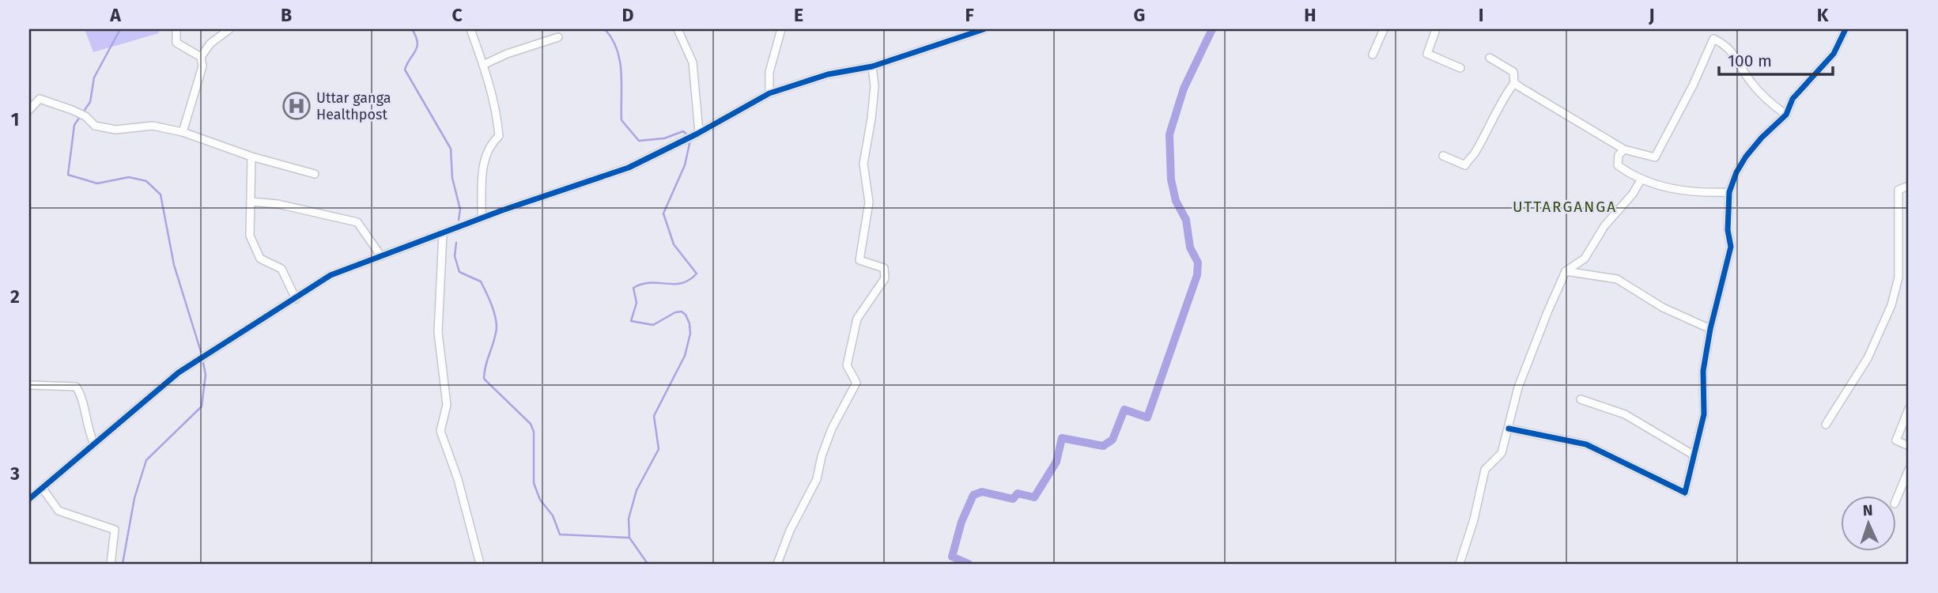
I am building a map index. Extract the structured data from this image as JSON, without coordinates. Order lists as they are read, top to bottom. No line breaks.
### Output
{"districts":["UTTARGANGA"],"places":{"hospital":["Uttar ganga Healthpost"]},"scale_bar":"100 m","north":"top","grid":{"columns":["A","B","C","D","E","F","G","H","I","J","K"],"rows":["1","2","3"]}}
